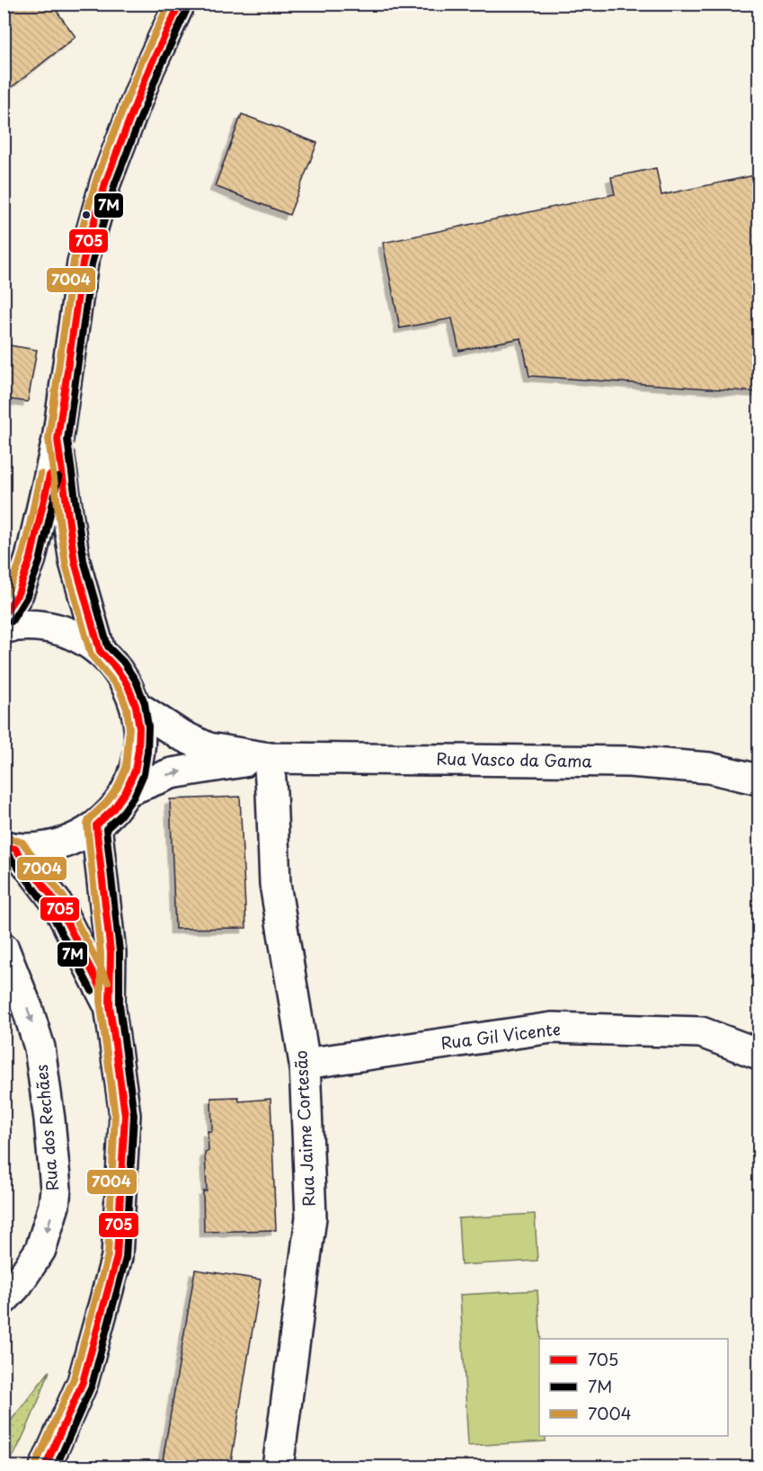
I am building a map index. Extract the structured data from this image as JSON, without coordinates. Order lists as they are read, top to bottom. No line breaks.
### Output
{"streets":{"street":["Rua Vasco da Gama","Rua Gil Vicente","Rua dos Rechães","Rua Jaime Cortesão"]},"crossings":[["Rua Vasco da Gama","Rua Jaime Cortesão"],["Rua Gil Vicente","Rua Jaime Cortesão"]],"lines":["transit line 705","transit line 7004","transit line 7M"],"legend":["705","7M","7004"]}
